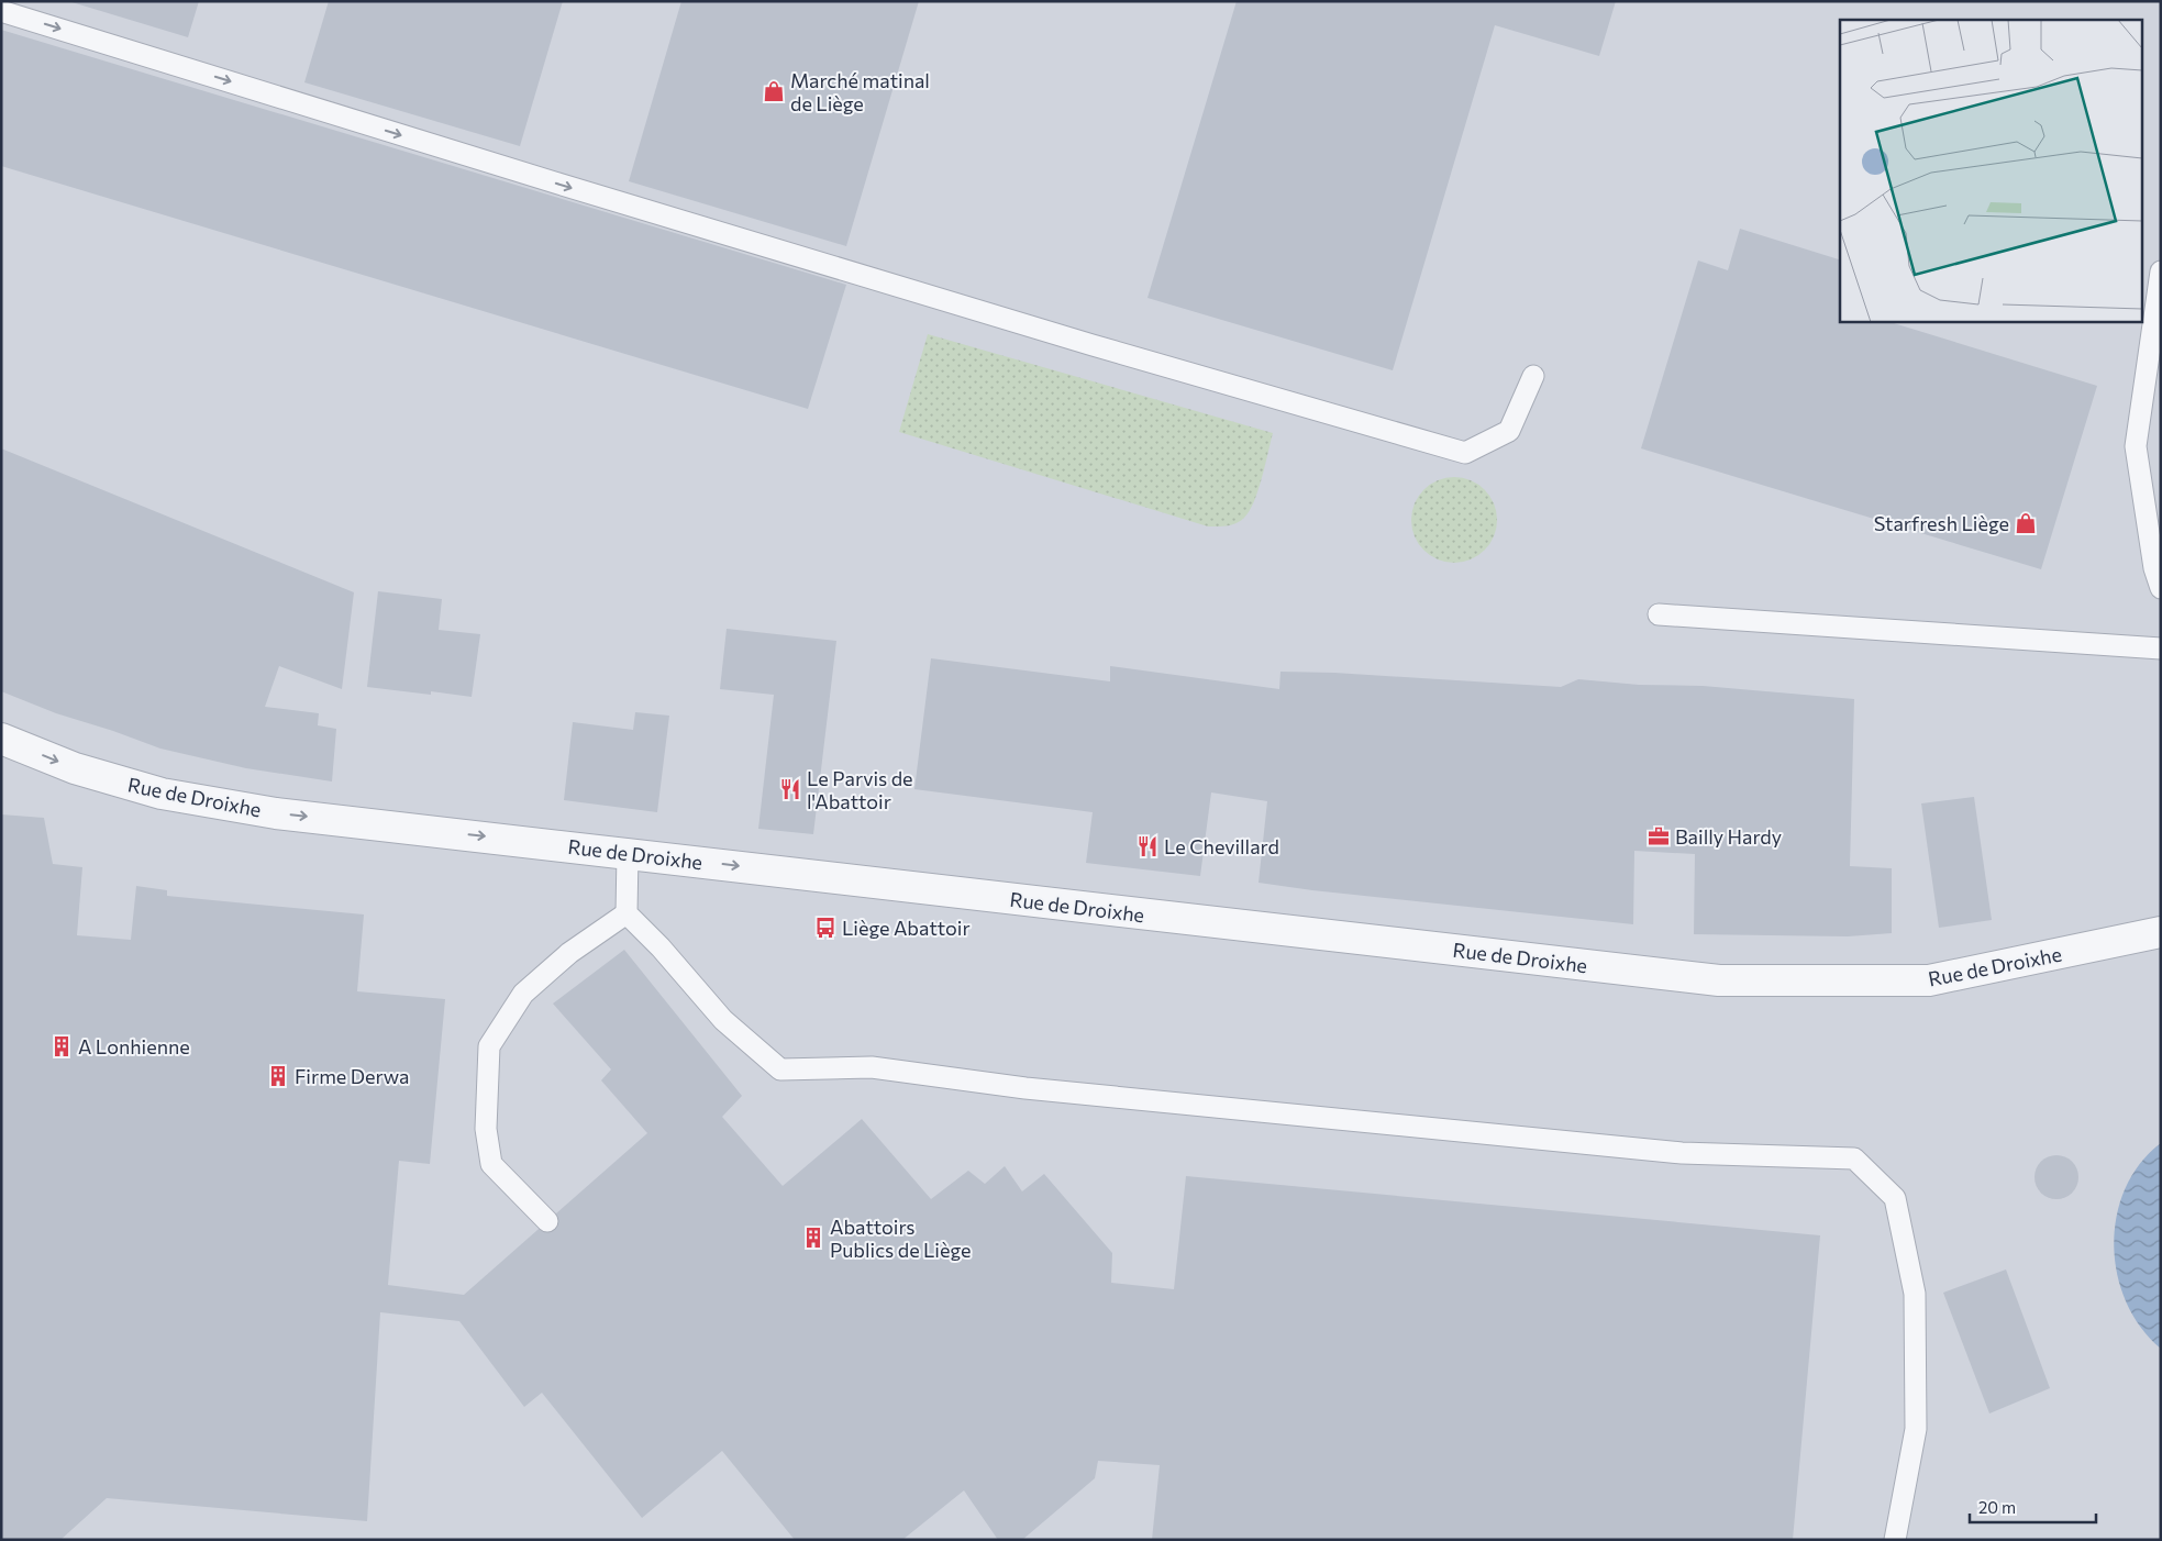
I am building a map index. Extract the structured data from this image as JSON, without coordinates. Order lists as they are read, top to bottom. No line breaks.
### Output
{"streets":{"street":["Rue de Droixhe"]},"one_way":["Rue de Droixhe"],"places":{"shop":["Marché matinal de Liège","Starfresh Liège"],"restaurant":["Le Parvis de l'Abattoir","Le Chevillard"],"office":["Bailly Hardy"],"bus stop":["Liège Abattoir"],"building":["A Lonhienne","Firme Derwa","Abattoirs Publics de Liège"]},"scale_bar":"20 m"}
